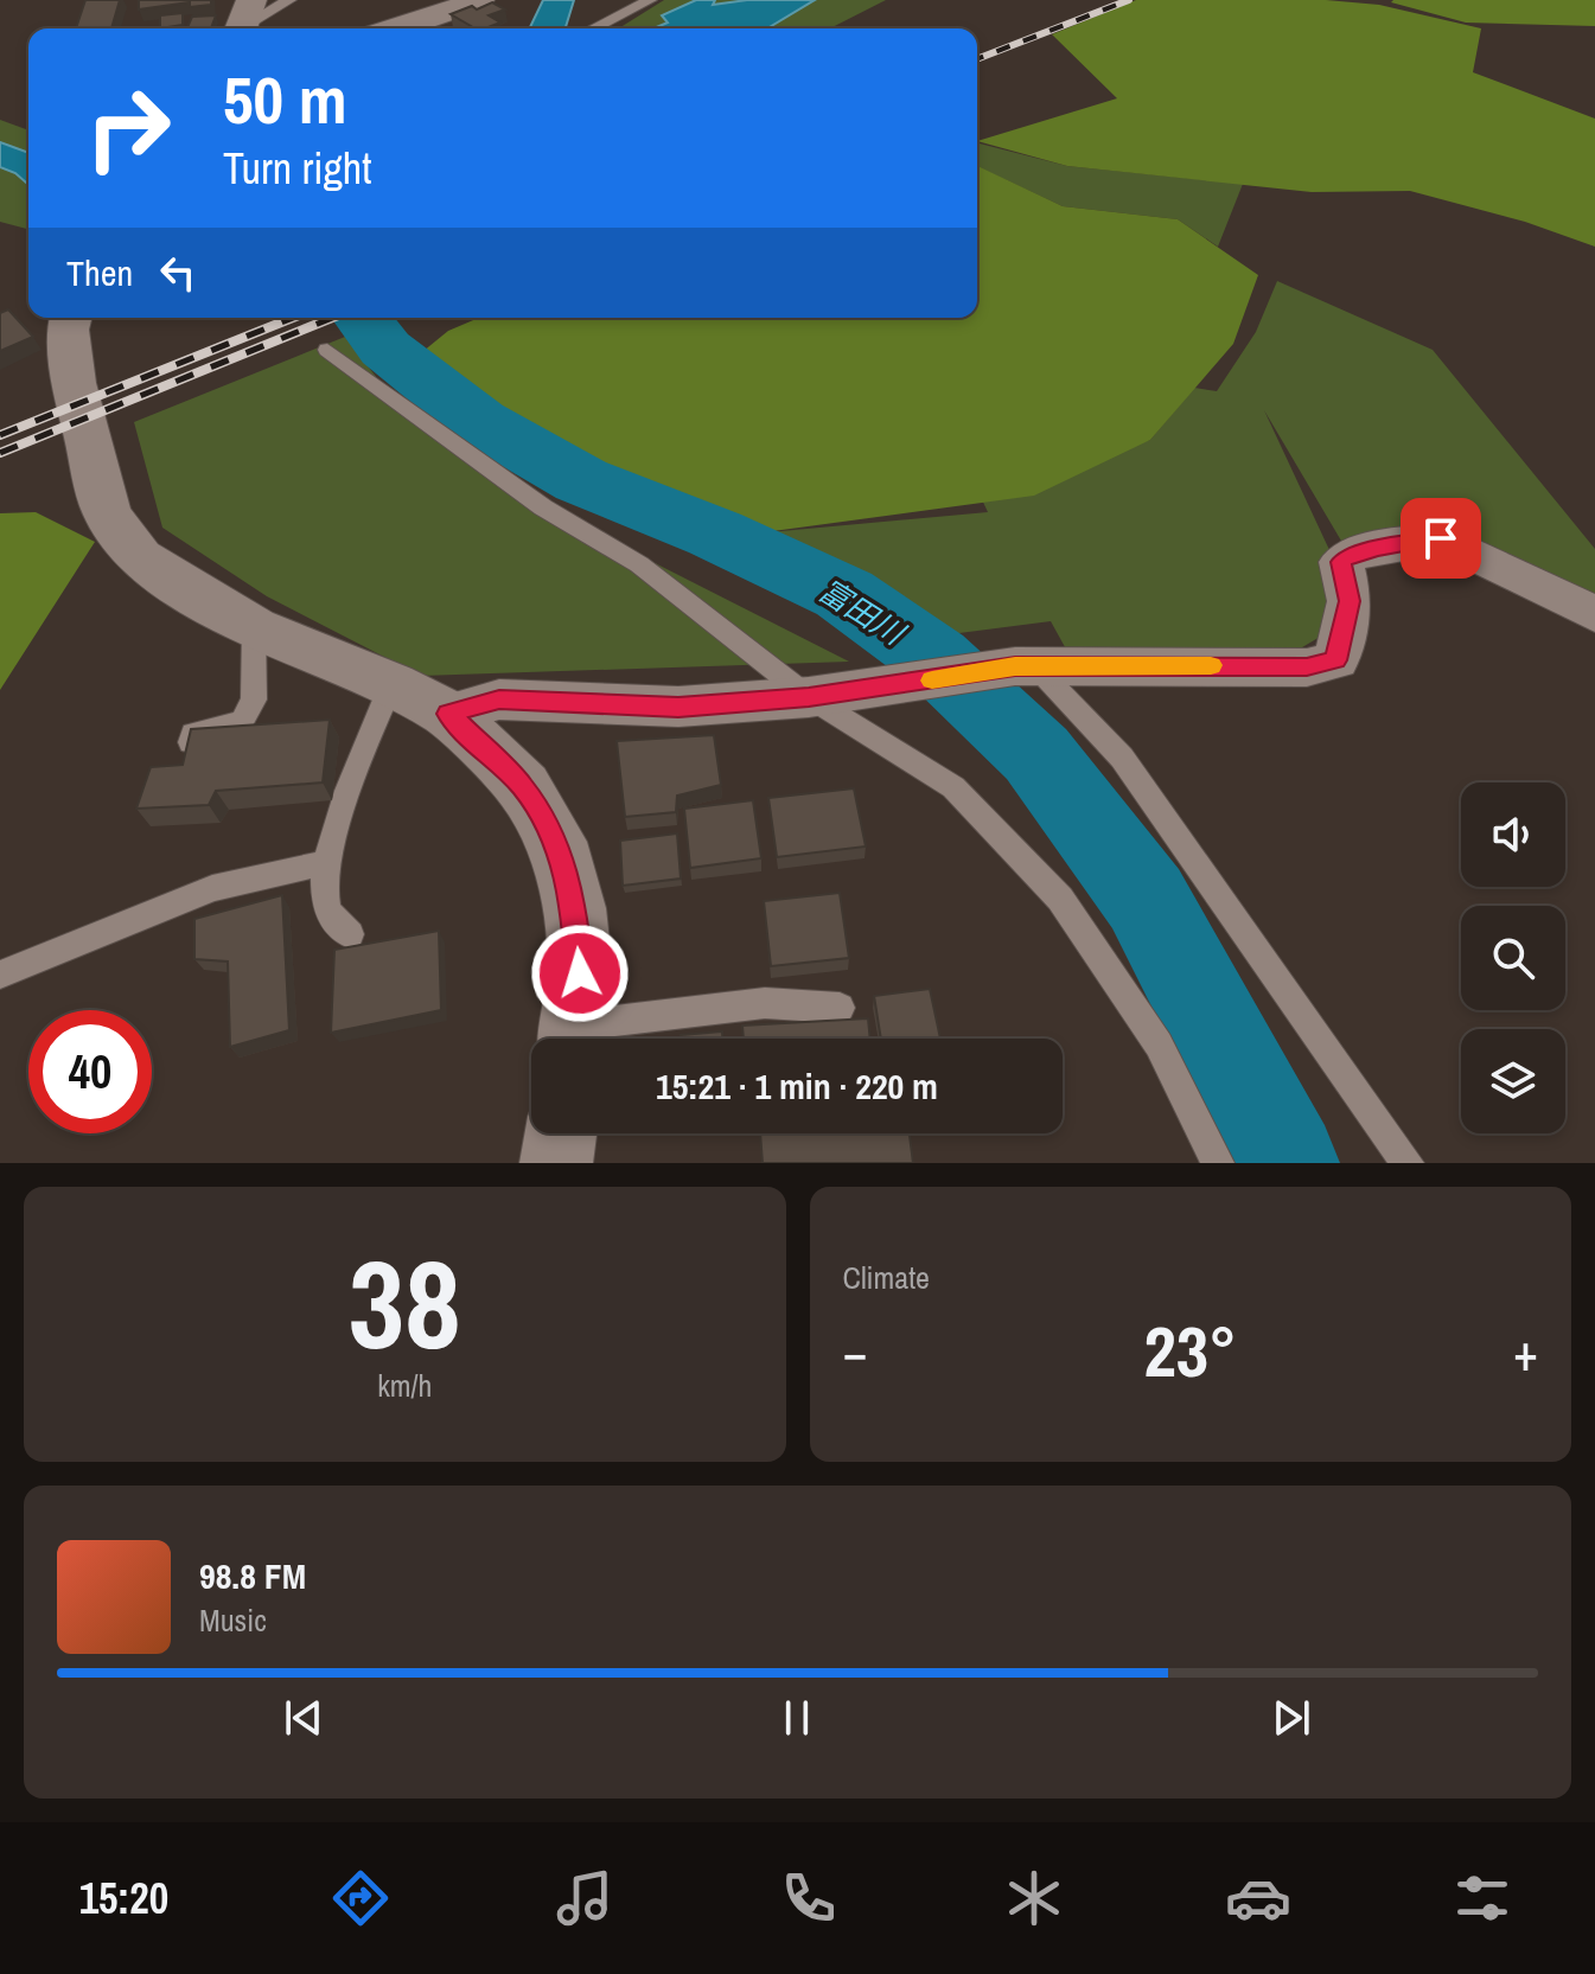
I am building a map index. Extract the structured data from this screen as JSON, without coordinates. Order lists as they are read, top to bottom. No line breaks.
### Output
{"water":["富田川"],"page":{"turn":["50 m","Turn right"],"then":"Then","limit":"40","trip":"15:21 · 1 min · 220 m","tile":[["38","km/h"],"Climate"],"heat":["−","23°","+"],"song":["98.8 FM","Music"],"tabs":"15:20"}}
